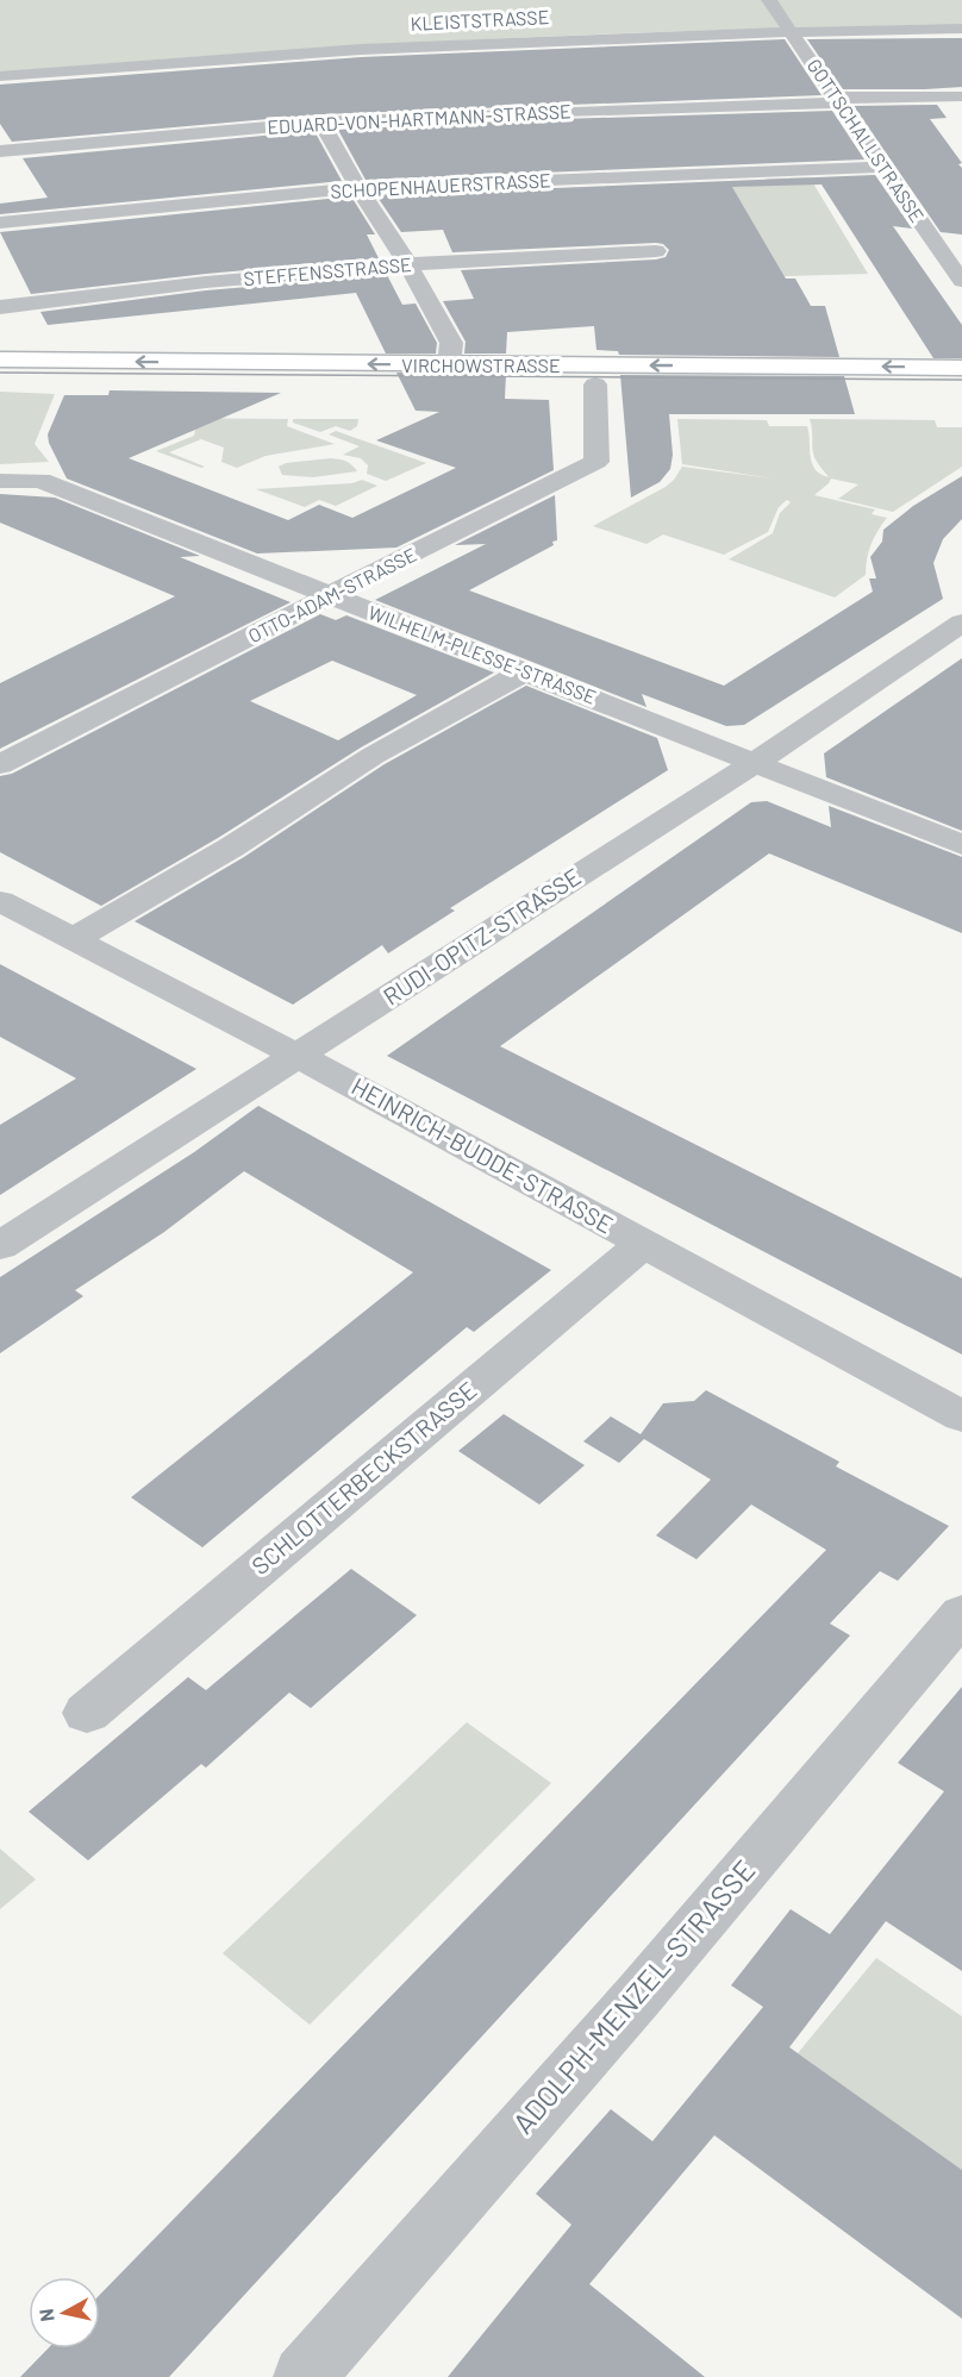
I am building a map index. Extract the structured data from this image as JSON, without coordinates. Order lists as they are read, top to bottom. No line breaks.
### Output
{"streets":{"main road":["VIRCHOWSTRASSE"],"street":["KLEISTSTRASSE","EDUARD-VON-HARTMANN-STRASSE","GOTTSCHALLSTRASSE","SCHOPENHAUERSTRASSE","STEFFENSSTRASSE","OTTO-ADAM-STRASSE","WILHELM-PLESSE-STRASSE","RUDI-OPITZ-STRASSE","HEINRICH-BUDDE-STRASSE","SCHLOTTERBECKSTRASSE","ADOLPH-MENZEL-STRASSE"]},"crossings":[["KLEISTSTRASSE","GOTTSCHALLSTRASSE"],["EDUARD-VON-HARTMANN-STRASSE","GOTTSCHALLSTRASSE"],["GOTTSCHALLSTRASSE","SCHOPENHAUERSTRASSE"],["VIRCHOWSTRASSE","OTTO-ADAM-STRASSE"],["OTTO-ADAM-STRASSE","WILHELM-PLESSE-STRASSE"],["WILHELM-PLESSE-STRASSE","RUDI-OPITZ-STRASSE"],["RUDI-OPITZ-STRASSE","HEINRICH-BUDDE-STRASSE"],["HEINRICH-BUDDE-STRASSE","SCHLOTTERBECKSTRASSE"]],"north":"left"}
